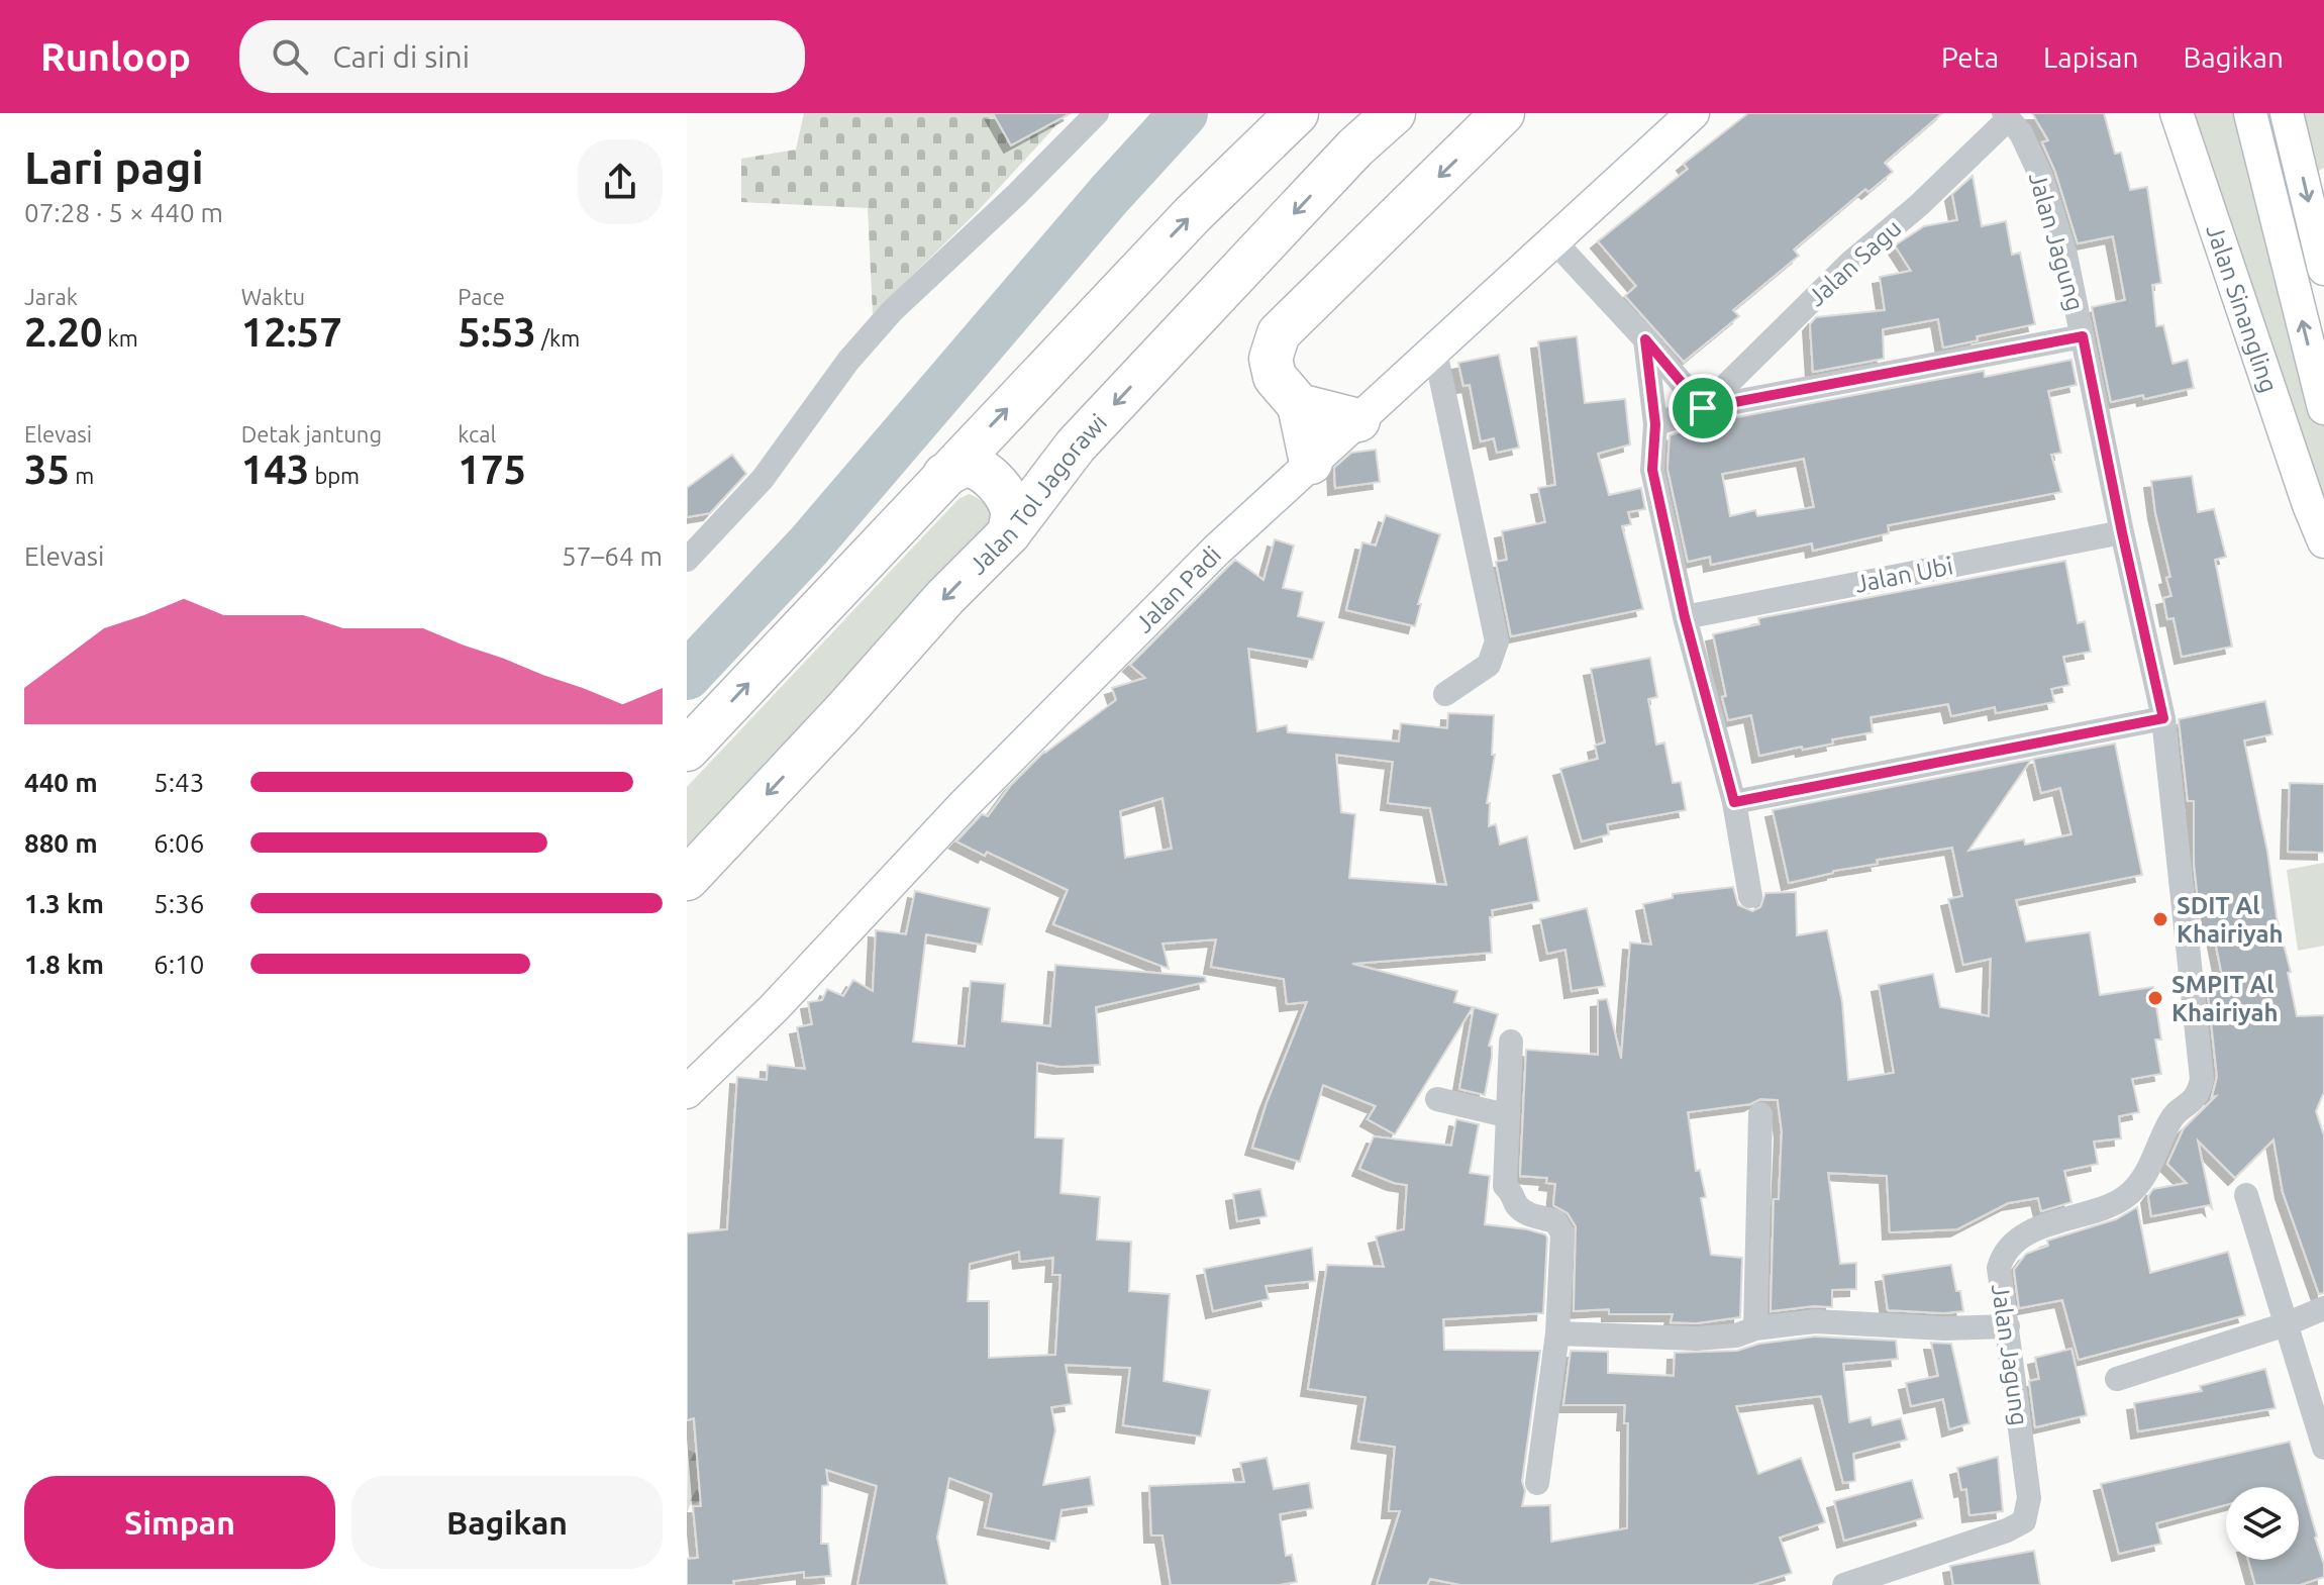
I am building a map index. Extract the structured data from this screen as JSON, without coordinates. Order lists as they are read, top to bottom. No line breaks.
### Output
{"streets":{"highway":["Jalan Tol Jagorawi"],"street":["Jalan Jagung","Jalan Sagu","Jalan Sinangling","Jalan Ubi","Jalan Padi"]},"crossings":[["Jalan Jagung","Jalan Sagu"],["Jalan Jagung","Jalan Ubi"]],"places":["SDIT Al Khairiyah","SMPIT Al Khairiyah"],"page":{"header":"Runloop","search":"Cari di sini","nav":["Peta","Lapisan","Bagikan"],"heading":["Lari pagi","07:28 · 5 × 440 m"],"stats":[["Jarak","2.20 km"],["Waktu","12:57"],["Pace","5:53 /km"],["Elevasi","35 m"],["Detak jantung","143 bpm"],["kcal","175"]],"chart":["Elevasi","57–64 m"],"list":[{"name":"440 m","note":"5:43"},{"name":"880 m","note":"6:06"},{"name":"1.3 km","note":"5:36"},{"name":"1.8 km","note":"6:10"}],"buttons":["Simpan","Bagikan"]}}
